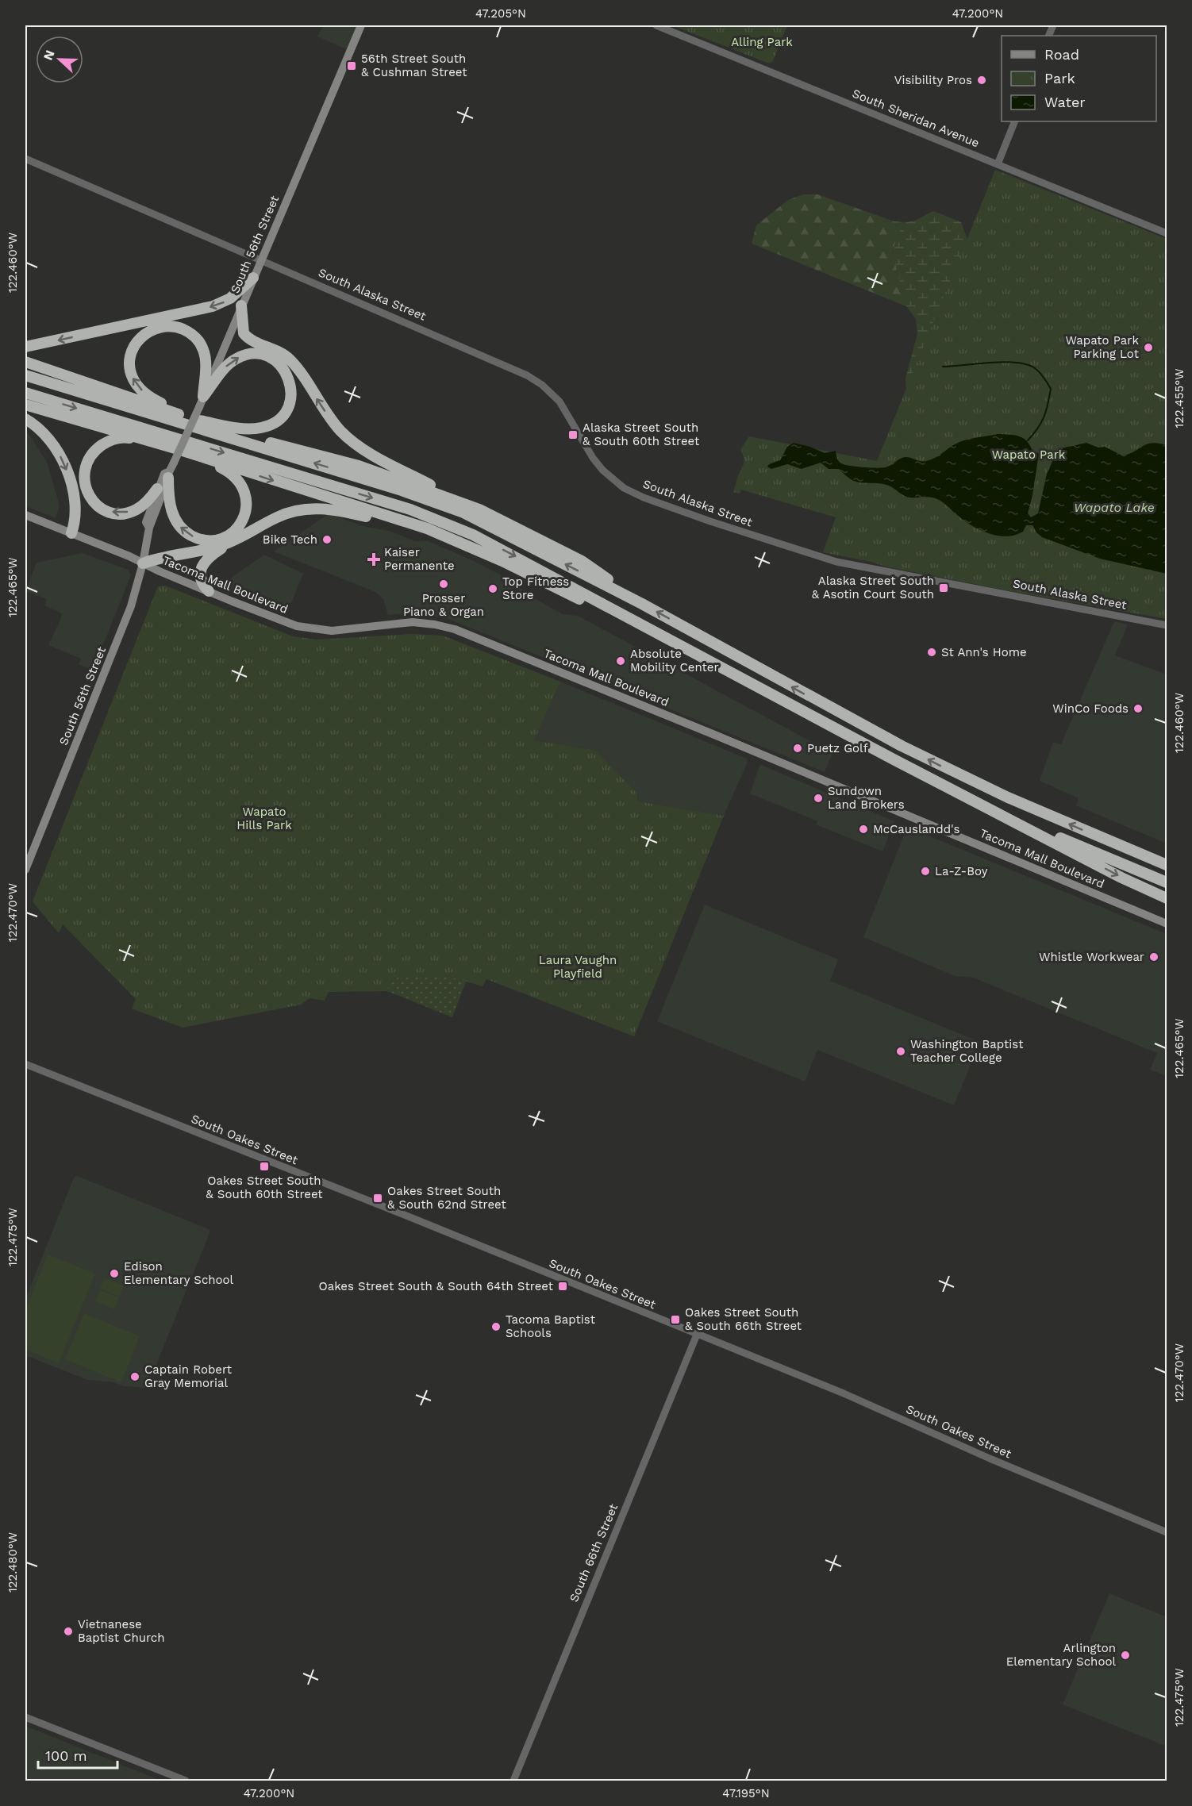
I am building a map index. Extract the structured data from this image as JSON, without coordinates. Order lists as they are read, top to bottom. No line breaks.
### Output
{"streets":{"main road":["South 56th Street","Tacoma Mall Boulevard"],"street":["South Sheridan Avenue","South Alaska Street","South Oakes Street","South 66th Street"]},"crossings":[["South 56th Street","South Alaska Street"],["South 56th Street","Tacoma Mall Boulevard"],["South Oakes Street","South 66th Street"]],"water":["Wapato Lake"],"parks":["Alling Park","Wapato Park","Wapato Hills Park","Laura Vaughn Playfield"],"places":{"transit":["56th Street South & Cushman Street","Alaska Street South & South 60th Street","Alaska Street South & Asotin Court South","Oakes Street South & South 60th Street","Oakes Street South & South 62nd Street","Oakes Street South & South 64th Street","Oakes Street South & South 66th Street"],"other":["Visibility Pros","Wapato Park Parking Lot","Bike Tech","Prosser Piano & Organ","Top Fitness Store","St Ann's Home","Absolute Mobility Center","WinCo Foods","Puetz Golf","Sundown Land Brokers","McCauslandd's","La-Z-Boy","Whistle Workwear","Washington Baptist Teacher College","Edison Elementary School","Tacoma Baptist Schools","Captain Robert Gray Memorial","Vietnanese Baptist Church","Arlington Elementary School"],"health":["Kaiser Permanente"]},"legend":["Road","Park","Water"],"scale_bar":"100 m","north":"left","coordinates":["47.205°N","47.200°N","122.460°W","122.455°W","122.465°W","122.470°W","122.475°W","122.480°W","47.195°N"]}
